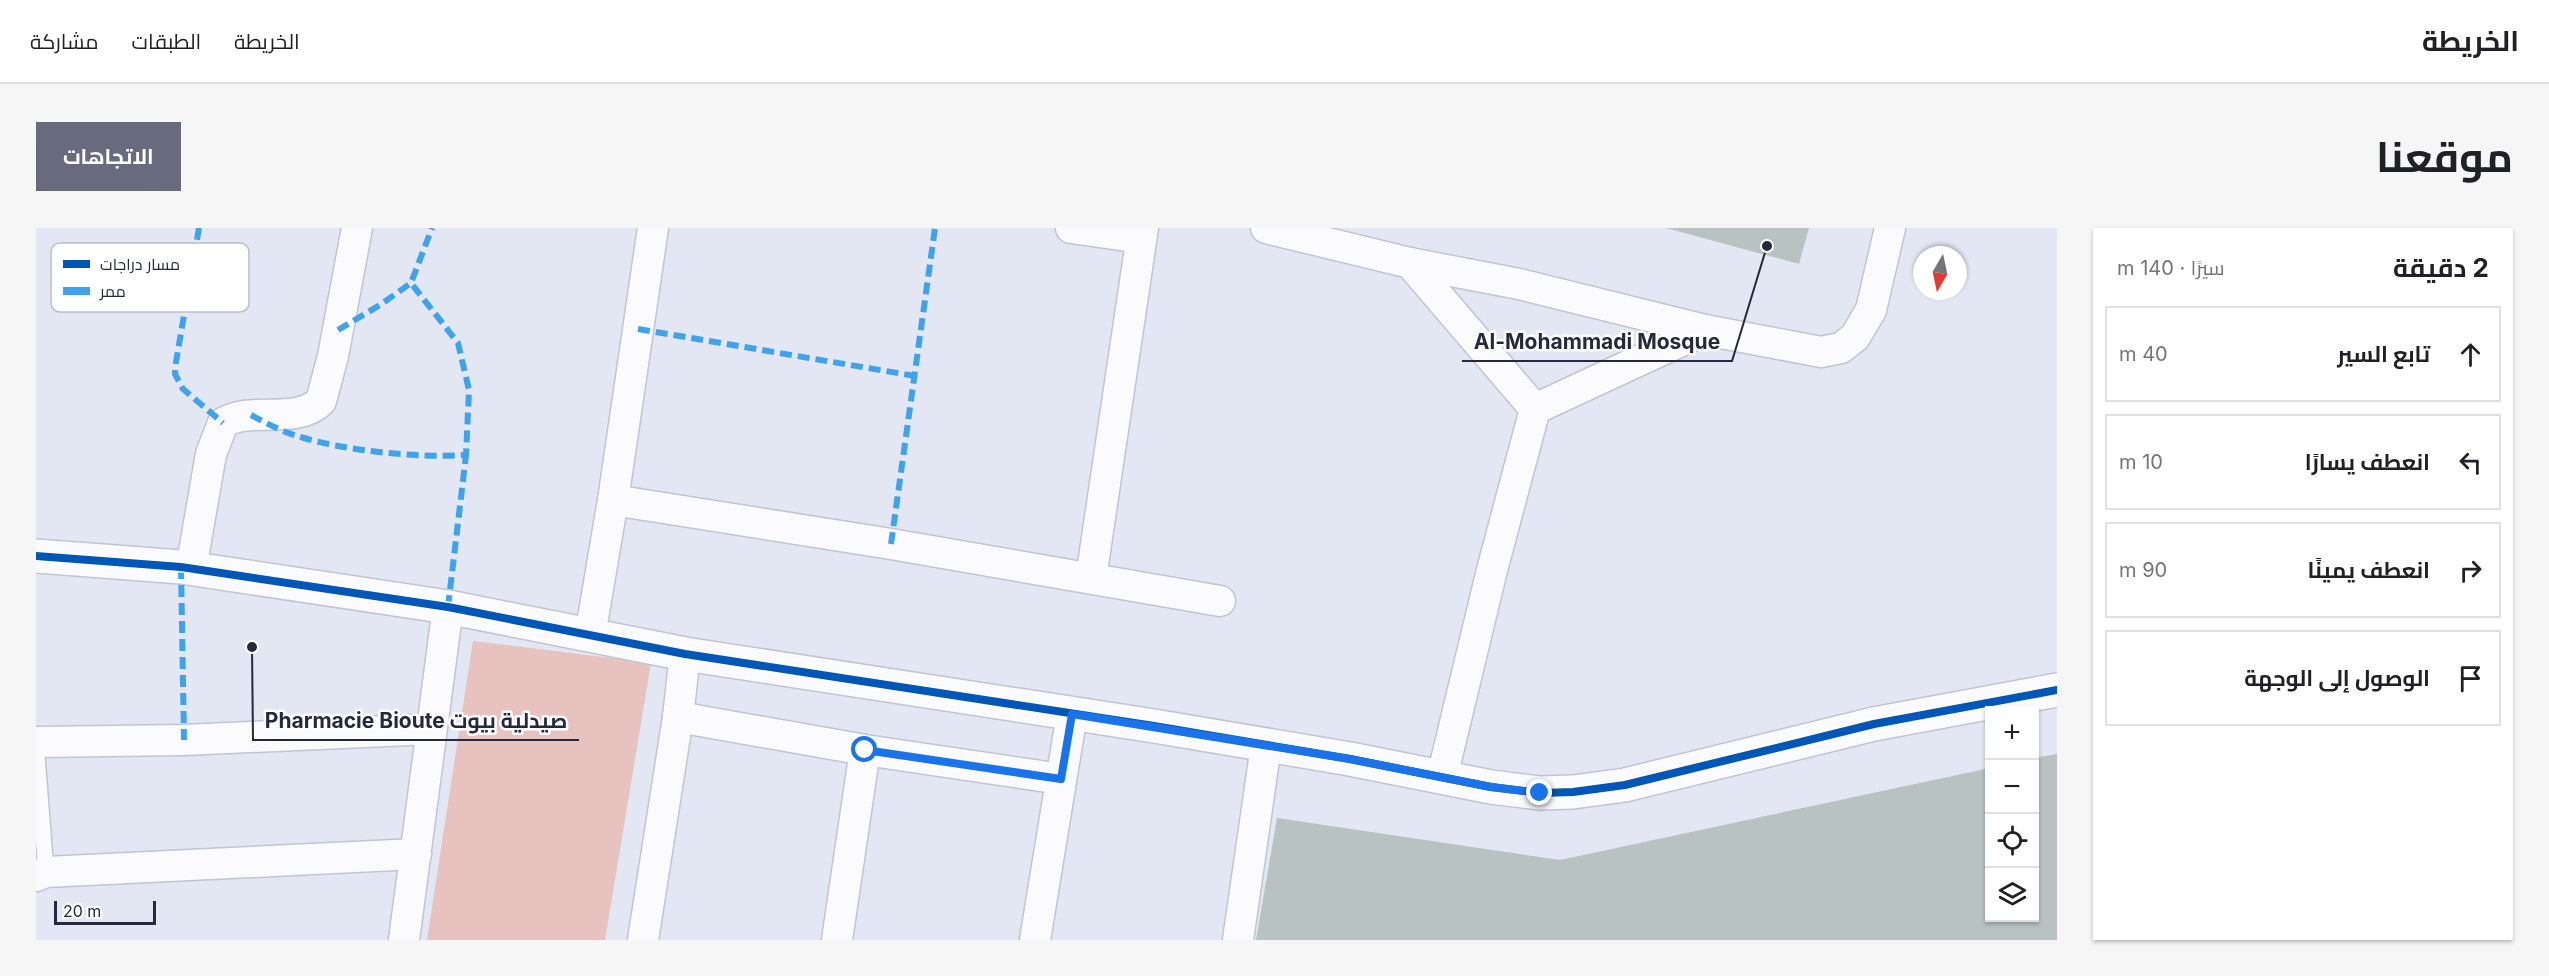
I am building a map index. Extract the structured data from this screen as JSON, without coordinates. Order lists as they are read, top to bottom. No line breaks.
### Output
{"places":["Al-Mohammadi Mosque","Pharmacie Bioute صيدلية بيوت"],"legend":["مسار دراجات","ممر"],"scale_bar":"20 m","north":"bottom","page":{"header":"الخريطة","nav":["الخريطة","الطبقات","مشاركة"],"title":"موقعنا","buttons":"الاتجاهات","heading":["2 دقيقة","سيرًا · 140 m"],"list":[["تابع السير","40 m"],["انعطف يسارًا","10 m"],["انعطف يمينًا","90 m"],"الوصول إلى الوجهة"],"map_buttons":["+","−"],"scale":"20 m"}}
